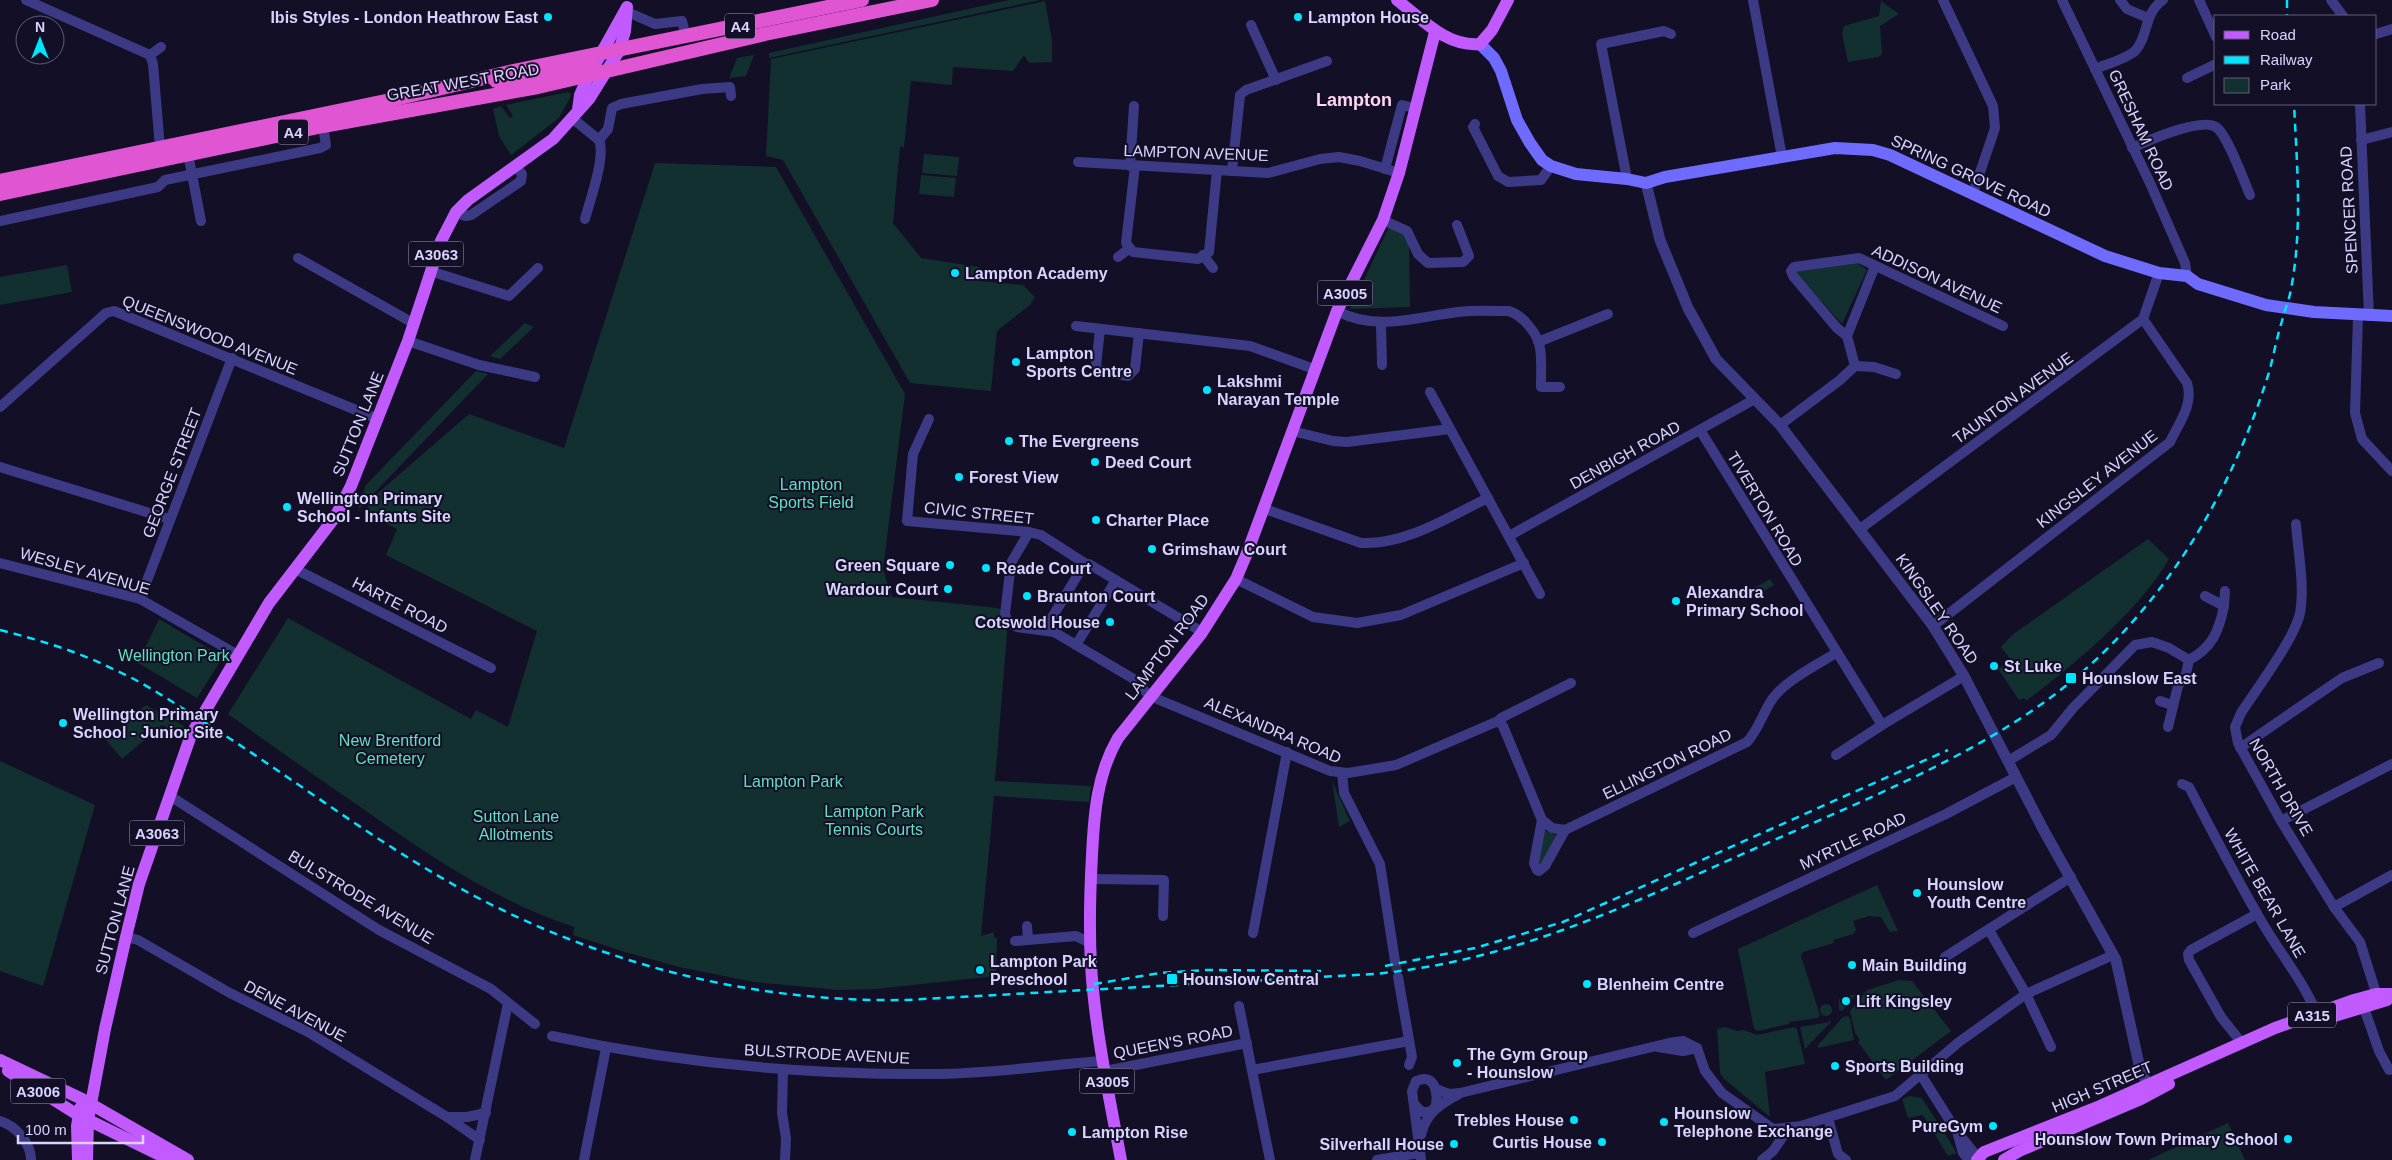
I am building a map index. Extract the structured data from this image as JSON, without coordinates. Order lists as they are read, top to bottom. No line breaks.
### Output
{"streets":{"highway":["A4","GREAT WEST ROAD"],"main road":["SPRING GROVE ROAD","A3063","A3005","SUTTON LANE","LAMPTON ROAD","A315","HIGH STREET","A3006"],"street":["GRESHAM ROAD","LAMPTON AVENUE","SPENCER ROAD","ADDISON AVENUE","QUEENSWOOD AVENUE","TAUNTON AVENUE","DENBIGH ROAD","GEORGE STREET","KINGSLEY AVENUE","TIVERTON ROAD","CIVIC STREET","WESLEY AVENUE","HARTE ROAD","KINGSLEY ROAD","ALEXANDRA ROAD","ELLINGTON ROAD","NORTH DRIVE","MYRTLE ROAD","WHITE BEAR LANE","BULSTRODE AVENUE","DENE AVENUE","QUEEN'S ROAD"]},"crossings":[["A4","GREAT WEST ROAD"],["A4","SUTTON LANE"],["GREAT WEST ROAD","A3063"],["GREAT WEST ROAD","SUTTON LANE"],["GRESHAM ROAD","SPRING GROVE ROAD"],["LAMPTON AVENUE","LAMPTON ROAD"],["SPRING GROVE ROAD","SPENCER ROAD"],["SPRING GROVE ROAD","KINGSLEY ROAD"],["A3063","SUTTON LANE"],["A3063","A3006"],["QUEENSWOOD AVENUE","SUTTON LANE"],["QUEENSWOOD AVENUE","GEORGE STREET"],["TAUNTON AVENUE","KINGSLEY AVENUE"],["TAUNTON AVENUE","KINGSLEY ROAD"],["SUTTON LANE","WESLEY AVENUE"],["SUTTON LANE","HARTE ROAD"],["SUTTON LANE","BULSTRODE AVENUE"],["SUTTON LANE","DENE AVENUE"],["SUTTON LANE","A3006"],["DENBIGH ROAD","TIVERTON ROAD"],["DENBIGH ROAD","KINGSLEY ROAD"],["GEORGE STREET","WESLEY AVENUE"],["KINGSLEY AVENUE","KINGSLEY ROAD"],["TIVERTON ROAD","ELLINGTON ROAD"],["CIVIC STREET","LAMPTON ROAD"],["KINGSLEY ROAD","MYRTLE ROAD"],["KINGSLEY ROAD","HIGH STREET"],["LAMPTON ROAD","ALEXANDRA ROAD"],["LAMPTON ROAD","BULSTRODE AVENUE"],["LAMPTON ROAD","QUEEN'S ROAD"],["NORTH DRIVE","A315"],["WHITE BEAR LANE","A315"],["BULSTRODE AVENUE","QUEEN'S ROAD"],["A315","HIGH STREET"]],"districts":["Lampton"],"parks":["Lampton Sports Field","Wellington Park","New Brentford Cemetery","Lampton Park","Lampton Park Tennis Courts","Sutton Lane Allotments"],"places":{"other":["Ibis Styles - London Heathrow East","Lampton House","Lampton Academy","Lampton Sports Centre","Lakshmi Narayan Temple","The Evergreens","Deed Court","Forest View","Wellington Primary School - Infants Site","Charter Place","Grimshaw Court","Green Square","Reade Court","Wardour Court","Braunton Court","Alexandra Primary School","Cotswold House","St Luke","Wellington Primary School - Junior Site","Hounslow Youth Centre","Main Building","Lampton Park Preschool","Blenheim Centre","Lift Kingsley","The Gym Group - Hounslow","Sports Building","Trebles House","Hounslow Telephone Exchange","PureGym","Lampton Rise","Hounslow Town Primary School","Curtis House","Silverhall House"],"transit":["Hounslow East","Hounslow Central"]},"legend":["Road","Railway","Park"],"scale_bar":"100 m","north":"top"}
